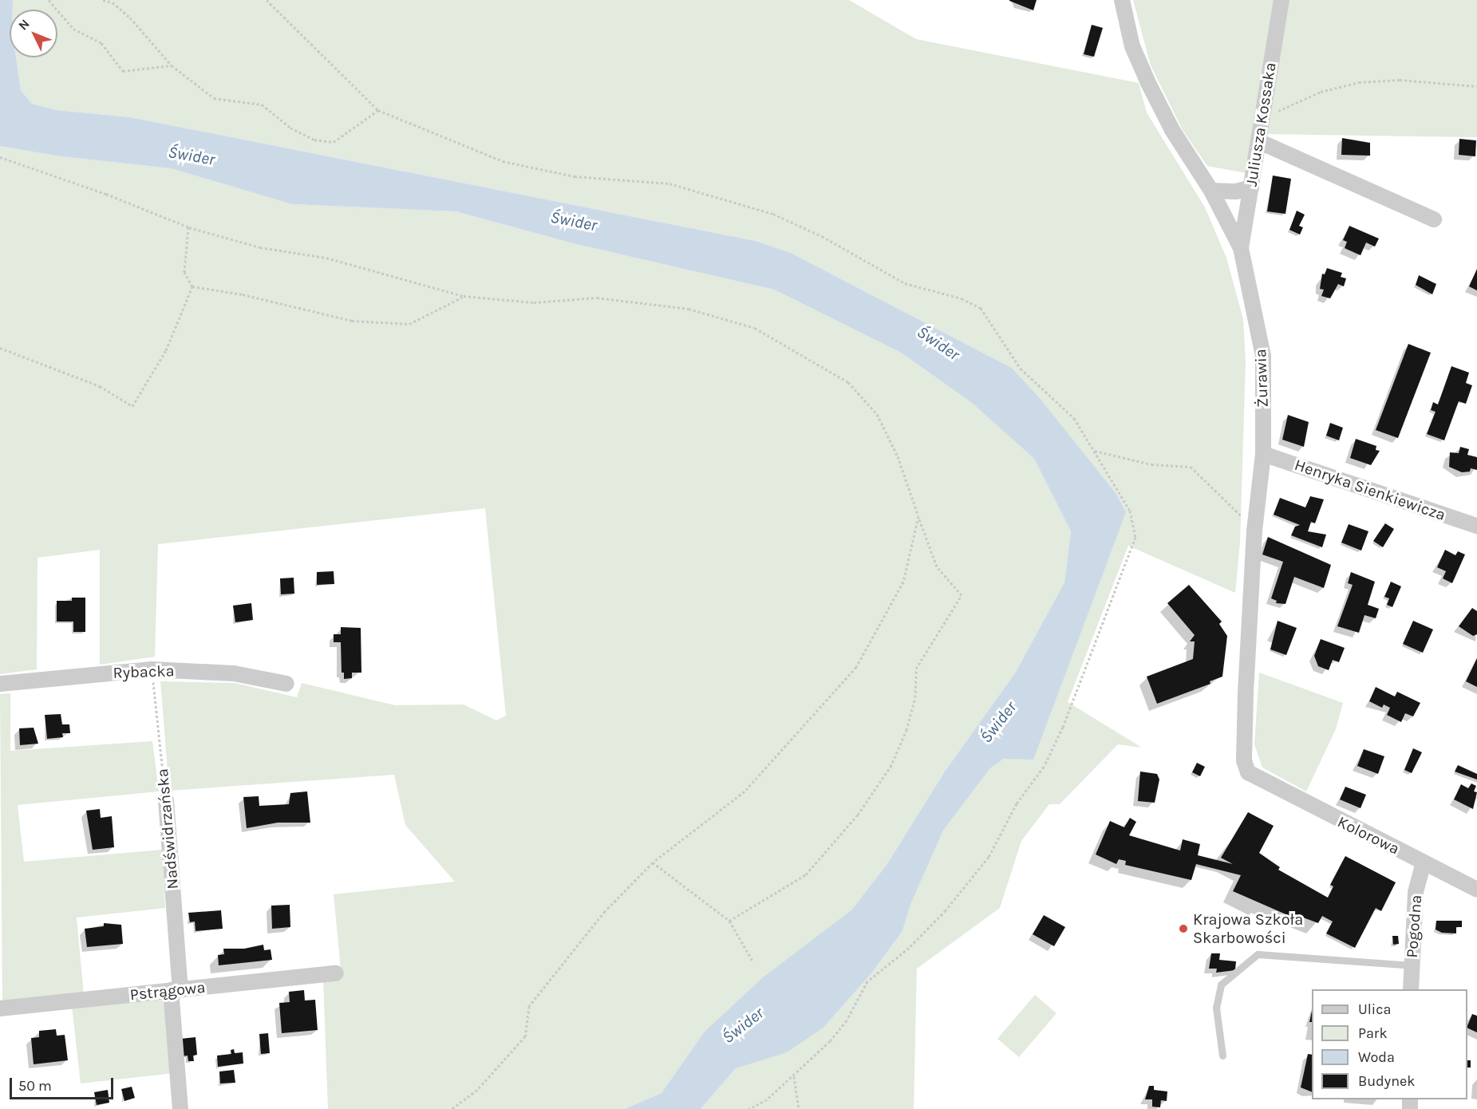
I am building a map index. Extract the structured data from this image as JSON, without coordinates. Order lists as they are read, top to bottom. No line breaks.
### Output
{"streets":{"street":["Juliusza Kossaka","Żurawia","Henryka Sienkiewicza","Rybacka","Nadświdrzańska","Kolorowa","Pogodna","Pstrągowa"]},"crossings":[["Juliusza Kossaka","Żurawia"],["Żurawia","Henryka Sienkiewicza"],["Żurawia","Kolorowa"],["Rybacka","Nadświdrzańska"],["Nadświdrzańska","Pstrągowa"],["Kolorowa","Pogodna"]],"water":["Świder"],"places":["Krajowa Szkoła Skarbowości"],"legend":["Ulica","Park","Woda","Budynek"],"scale_bar":"50 m","north":"top left"}
